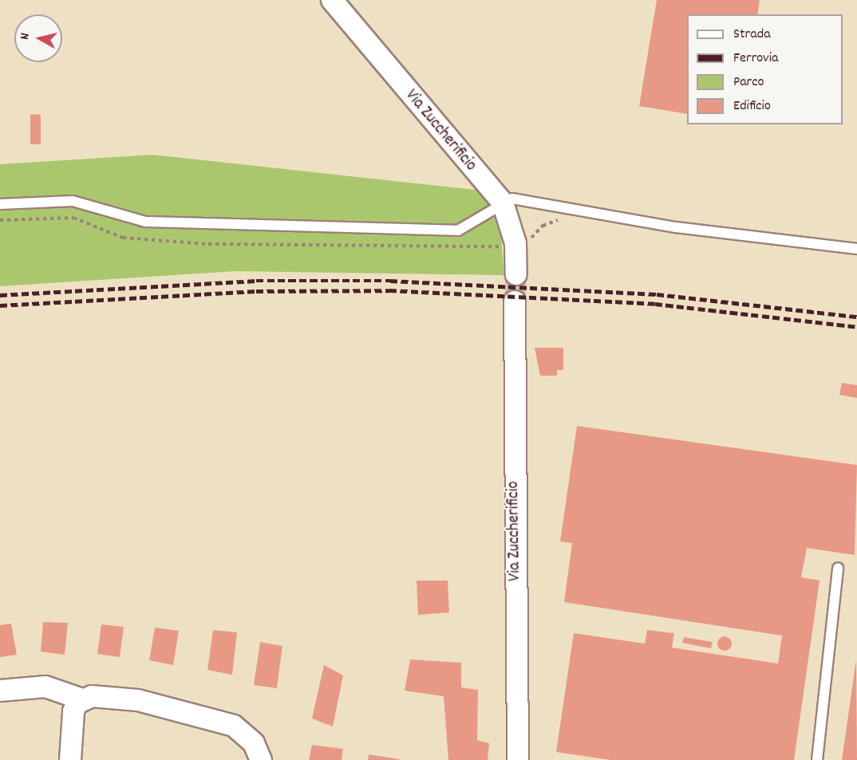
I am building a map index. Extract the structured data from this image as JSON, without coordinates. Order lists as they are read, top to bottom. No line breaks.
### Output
{"streets":{"street":["Via Zuccherificio"]},"legend":["Strada","Ferrovia","Parco","Edificio"],"north":"left"}
